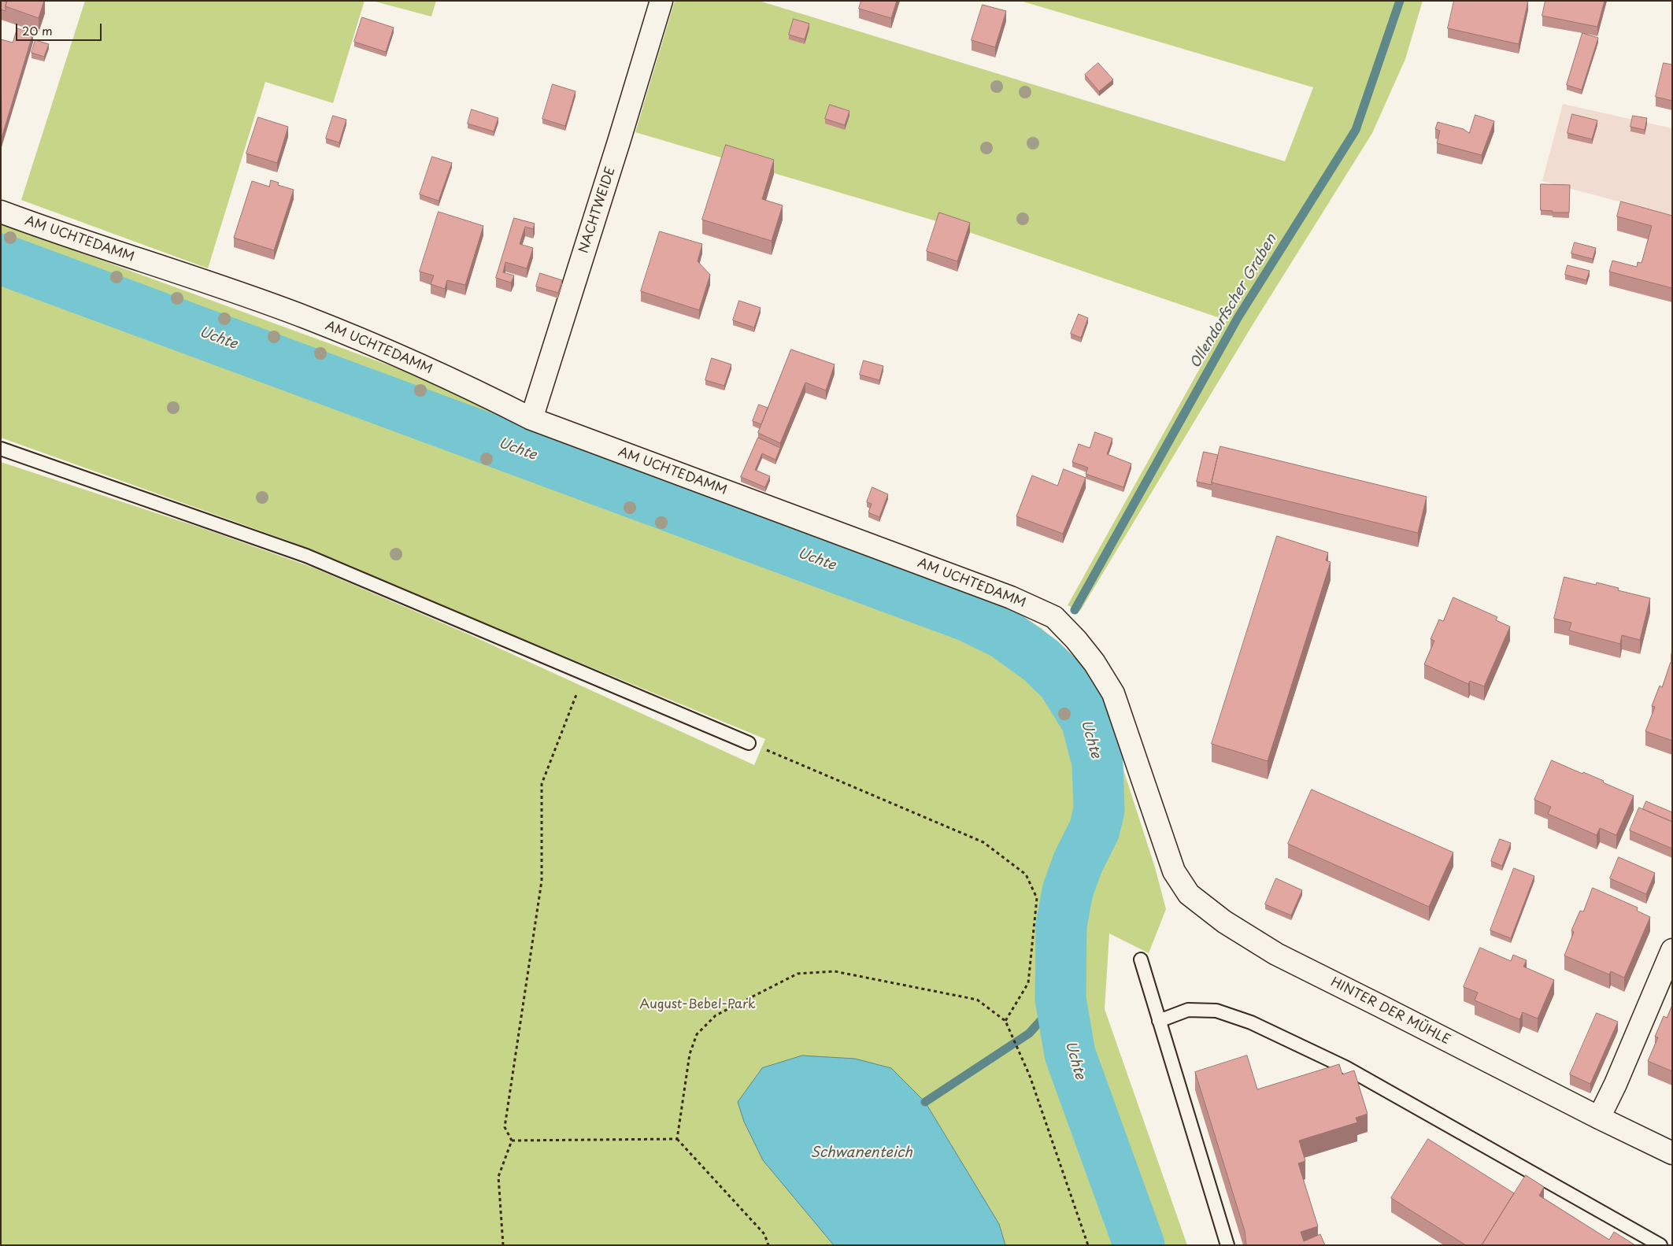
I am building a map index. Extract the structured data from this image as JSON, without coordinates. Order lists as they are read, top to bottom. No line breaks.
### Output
{"streets":{"street":["NACHTWEIDE","AM UCHTEDAMM","HINTER DER MÜHLE"]},"crossings":[["NACHTWEIDE","AM UCHTEDAMM"],["AM UCHTEDAMM","HINTER DER MÜHLE"]],"water":["Ollendorfscher Graben","Uchte","Schwanenteich"],"parks":["August-Bebel-Park"],"scale_bar":"20 m"}
